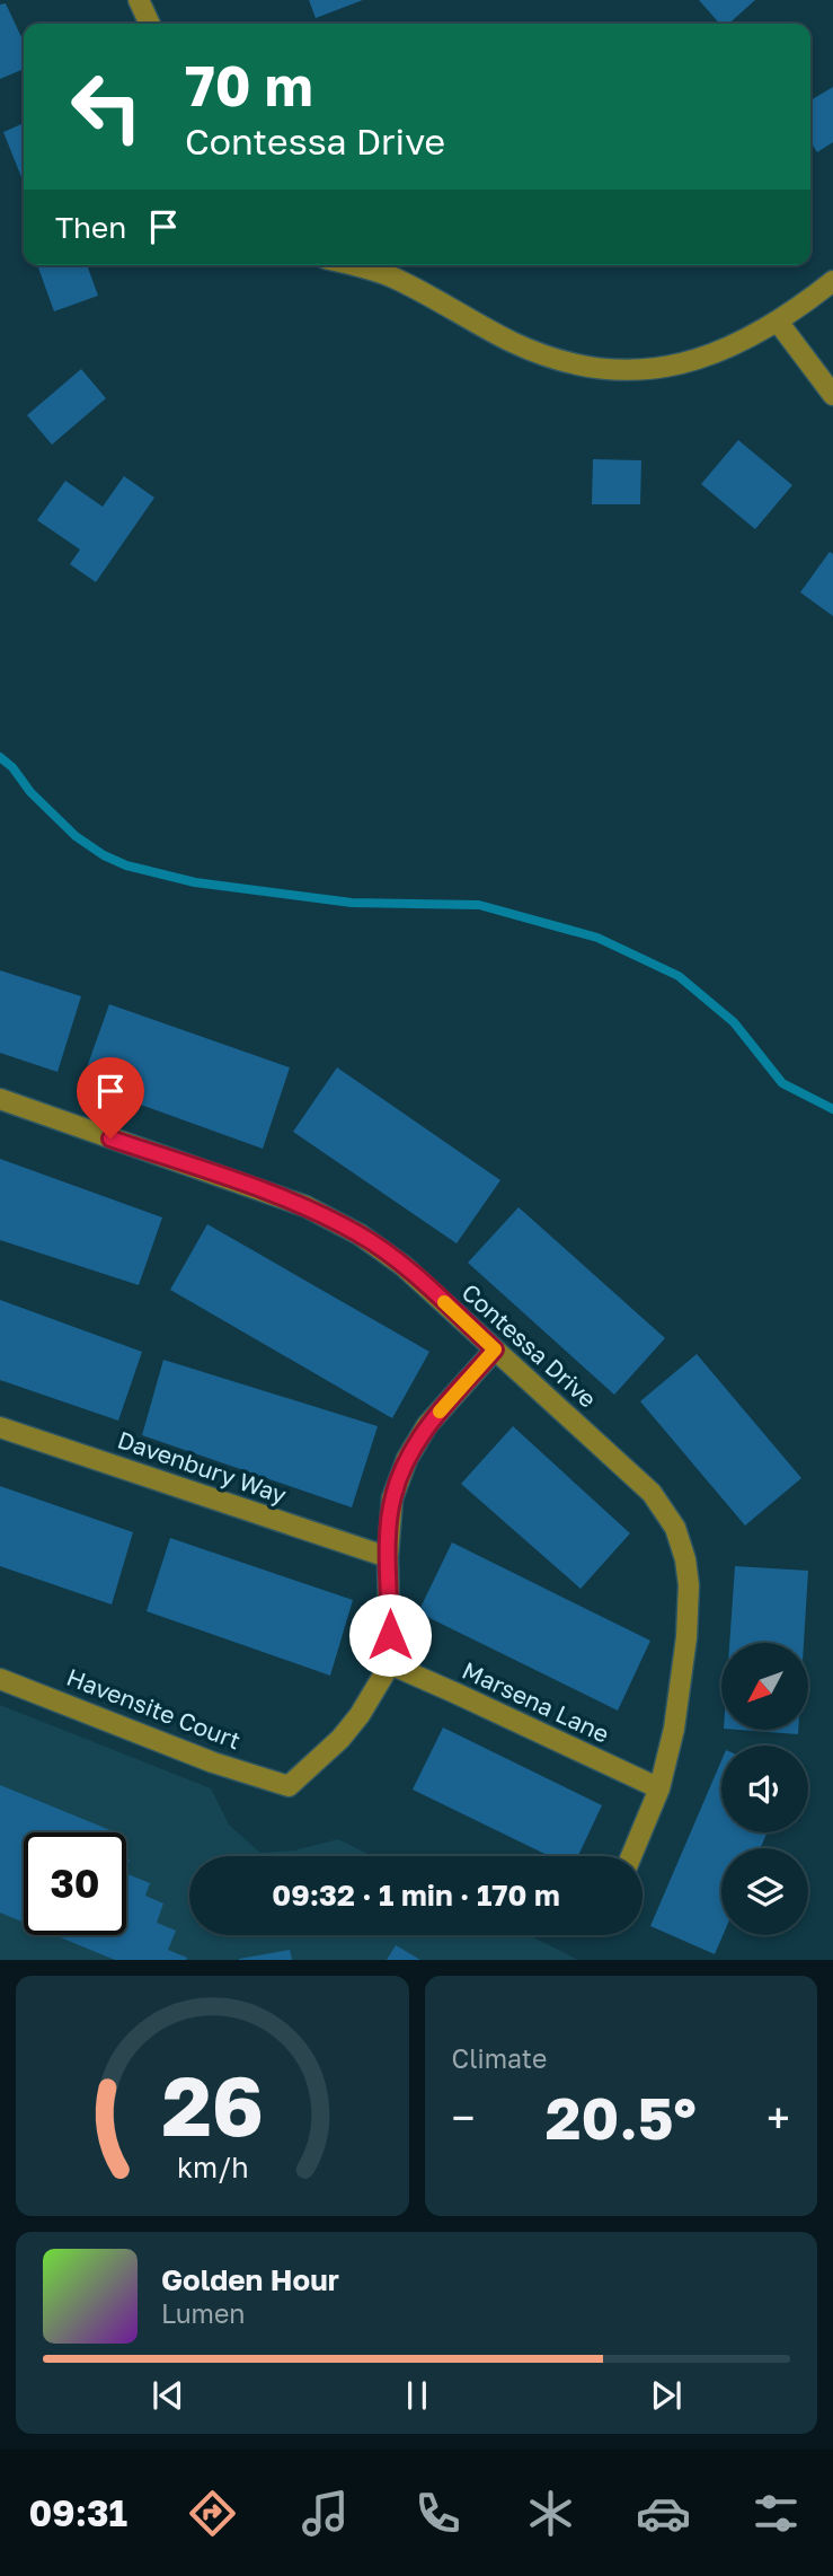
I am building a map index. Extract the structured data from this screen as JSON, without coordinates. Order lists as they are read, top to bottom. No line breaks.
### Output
{"streets":{"street":["Contessa Drive","Davenbury Way","Marsena Lane","Havensite Court"]},"crossings":[["Contessa Drive","Marsena Lane"],["Marsena Lane","Havensite Court"]],"north":"bottom left","page":{"turn":["70 m","Contessa Drive"],"then":"Then","limit":"30","trip":"09:32 · 1 min · 170 m","tile":"Climate","heat":["−","20.5°","+"],"song":["Golden Hour","Lumen"],"tabs":"09:31","gauge":["26","km/h"]}}
